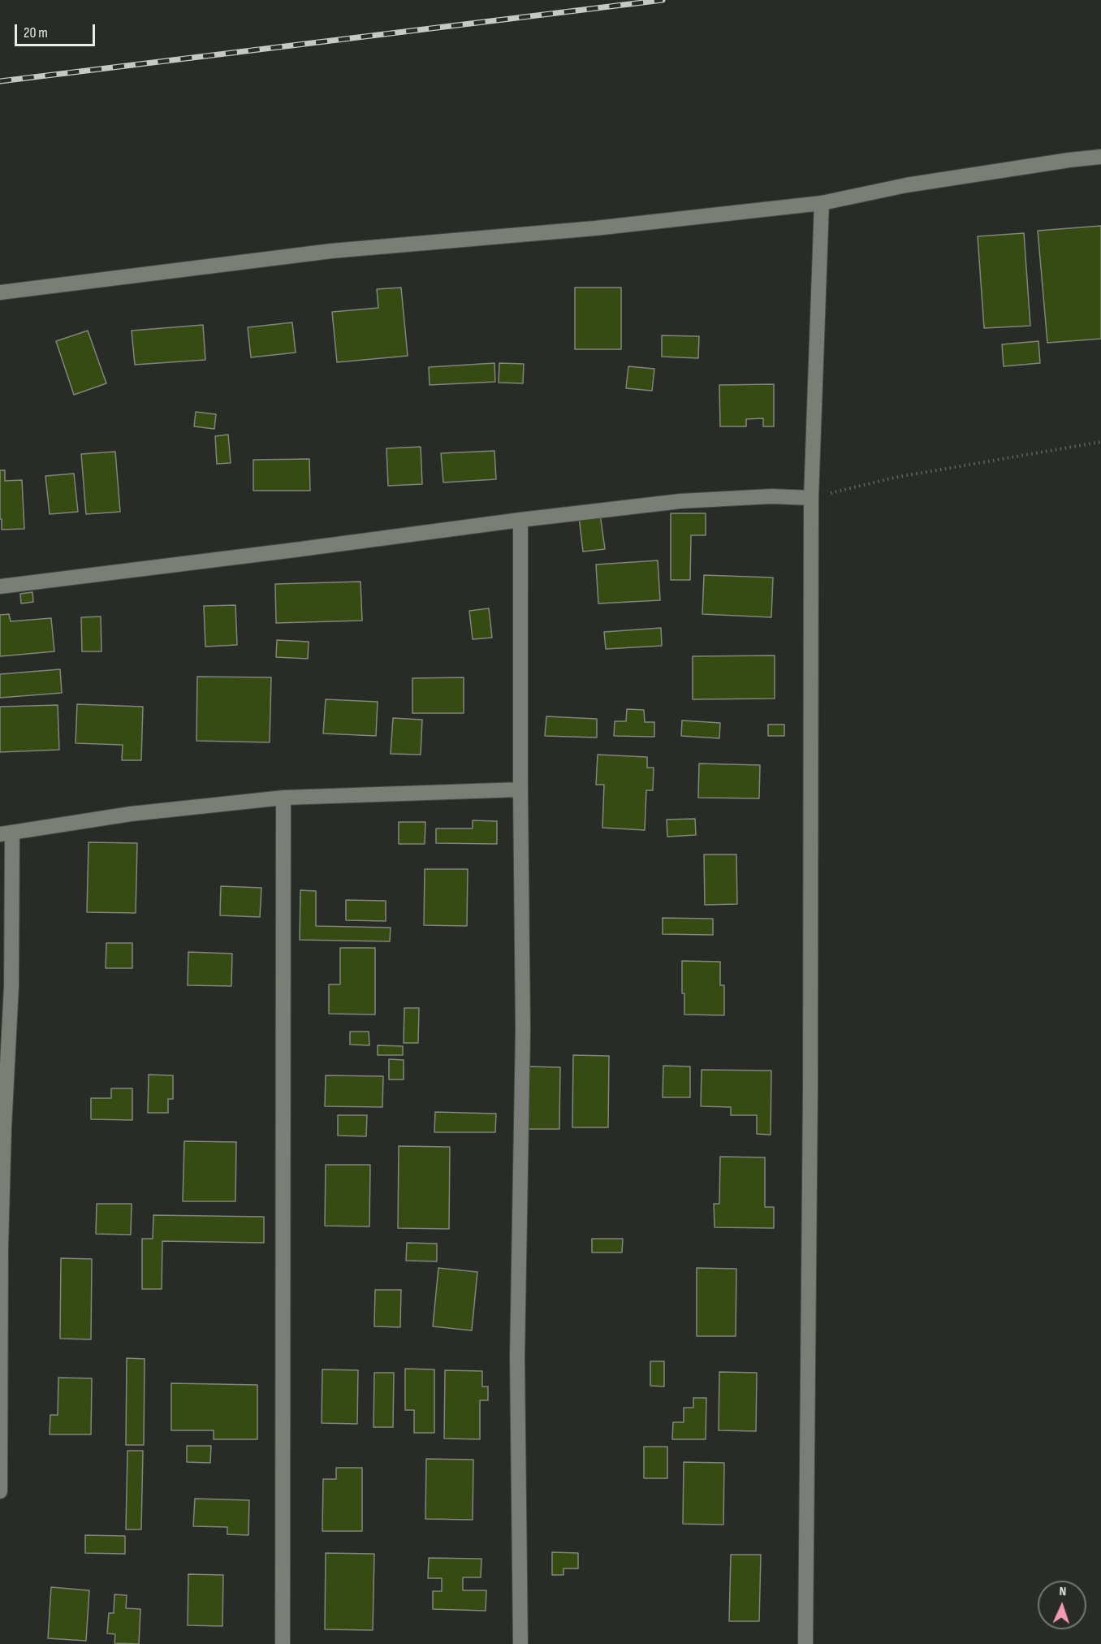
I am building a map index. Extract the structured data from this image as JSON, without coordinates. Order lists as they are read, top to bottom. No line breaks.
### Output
{"scale_bar":"20 m","north":"top"}
